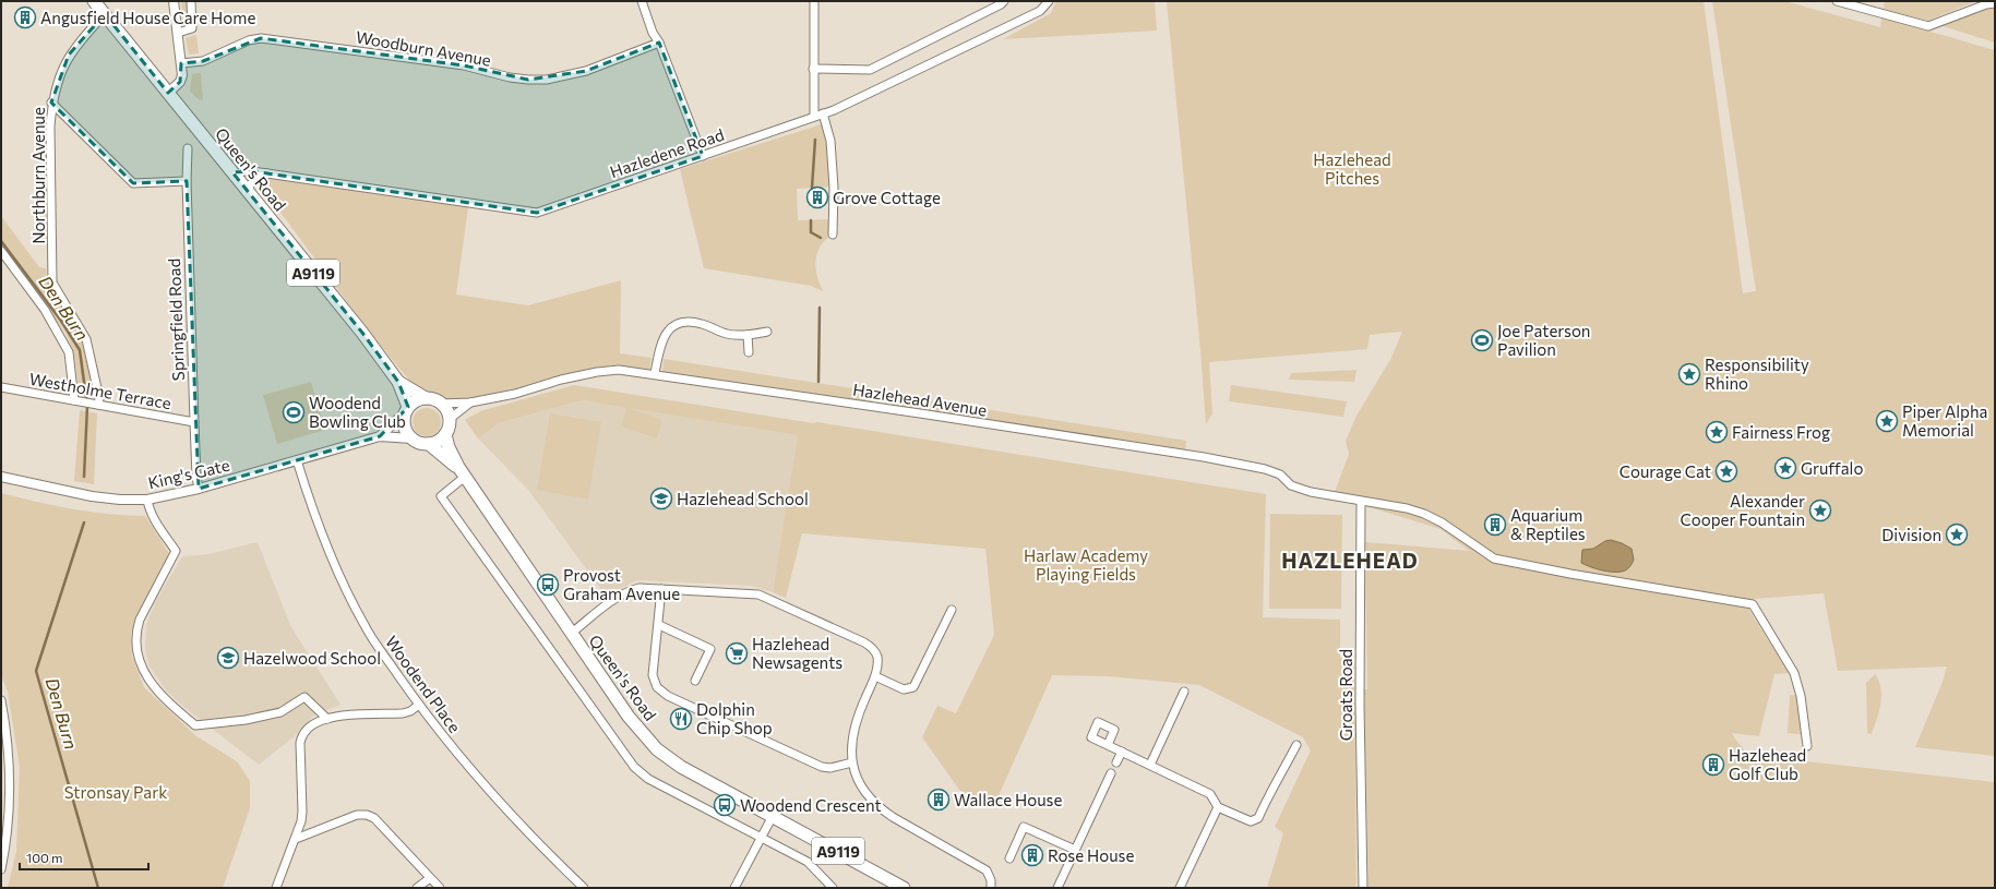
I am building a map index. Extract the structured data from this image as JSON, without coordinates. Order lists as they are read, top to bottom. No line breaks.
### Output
{"streets":{"main road":["Queen's Road","A9119"],"street":["Woodburn Avenue","Hazledene Road","Northburn Avenue","Springfield Road","Westholme Terrace","Hazlehead Avenue","King's Gate","Woodend Place","Groats Road"]},"crossings":[["Hazledene Road","Queen's Road"],["Queen's Road","Northburn Avenue"],["Queen's Road","A9119"],["Queen's Road","Hazlehead Avenue"],["Queen's Road","King's Gate"],["Northburn Avenue","Westholme Terrace"],["A9119","Hazlehead Avenue"],["A9119","King's Gate"],["Springfield Road","Westholme Terrace"],["Springfield Road","King's Gate"],["Hazlehead Avenue","King's Gate"],["Hazlehead Avenue","Groats Road"],["King's Gate","Woodend Place"]],"districts":["HAZLEHEAD"],"water":["Den Burn"],"parks":["Hazlehead Pitches","Harlaw Academy Playing Fields","Stronsay Park"],"places":{"building":["Angusfield House Care Home","Grove Cottage","Aquarium & Reptiles","Hazlehead Golf Club","Wallace House","Rose House"],"sports":["Joe Paterson Pavilion","Woodend Bowling Club"],"place":["Responsibility Rhino","Piper Alpha Memorial","Fairness Frog","Gruffalo","Courage Cat","Alexander Cooper Fountain","Division"],"school or university":["Hazlehead School","Hazelwood School"],"bus stop":["Provost Graham Avenue","Woodend Crescent"],"supermarket":["Hazlehead Newsagents"],"restaurant":["Dolphin Chip Shop"]},"scale_bar":"100 m"}
